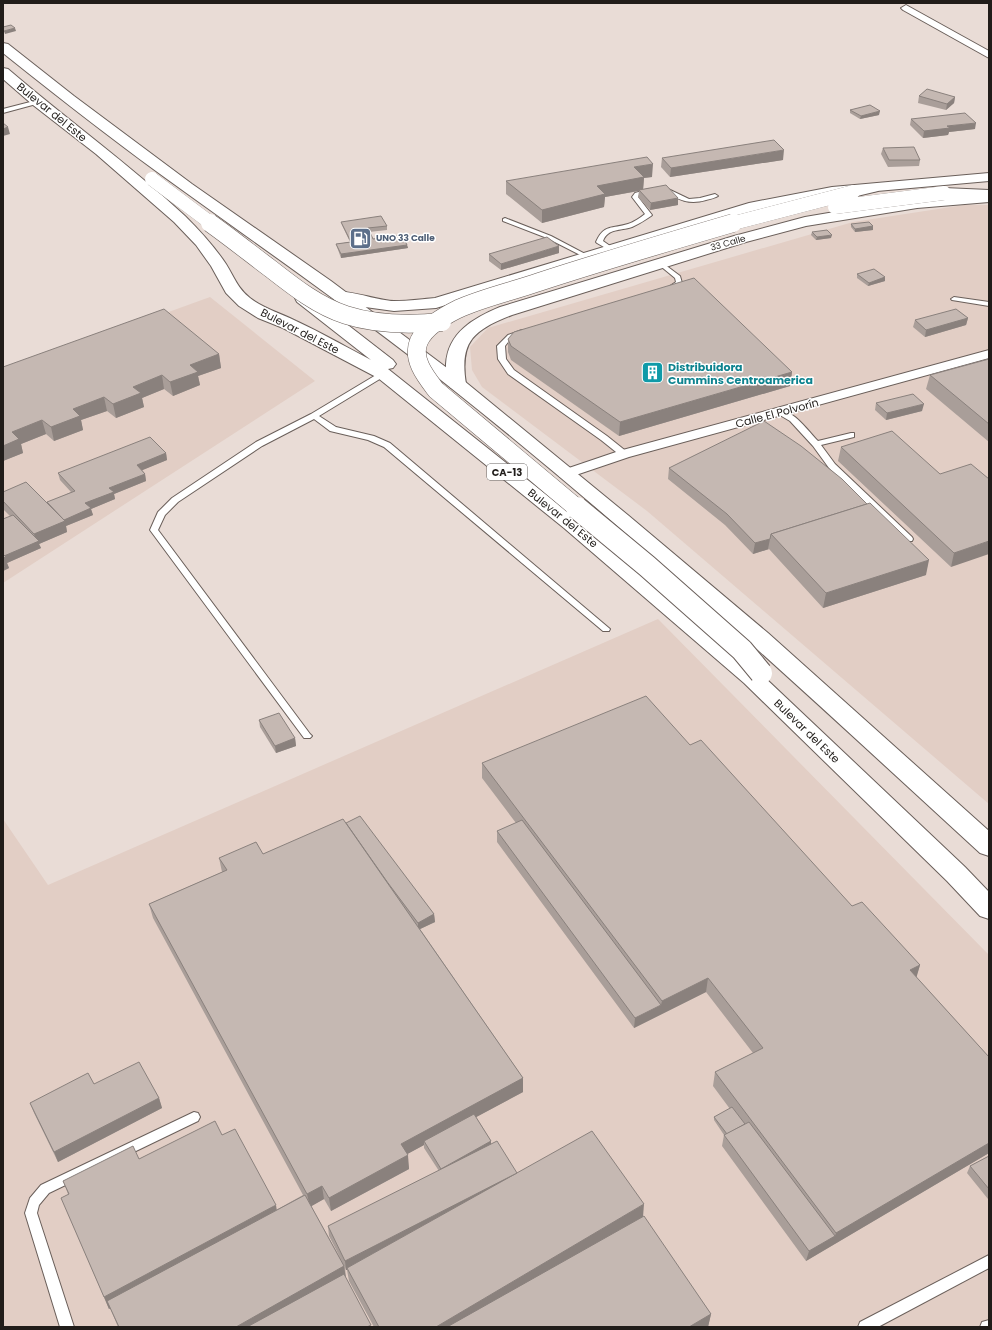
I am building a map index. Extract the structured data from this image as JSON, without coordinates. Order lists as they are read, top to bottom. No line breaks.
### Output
{"streets":{"main road":["Bulevar del Este","33 Calle","CA-13"],"street":["Calle El Polvorín"]},"crossings":[["Bulevar del Este","33 Calle"],["Bulevar del Este","Calle El Polvorín"]],"places":{"fuel station":["UNO 33 Calle"],"building":["Distribuidora Cummins Centroamerica"]}}
